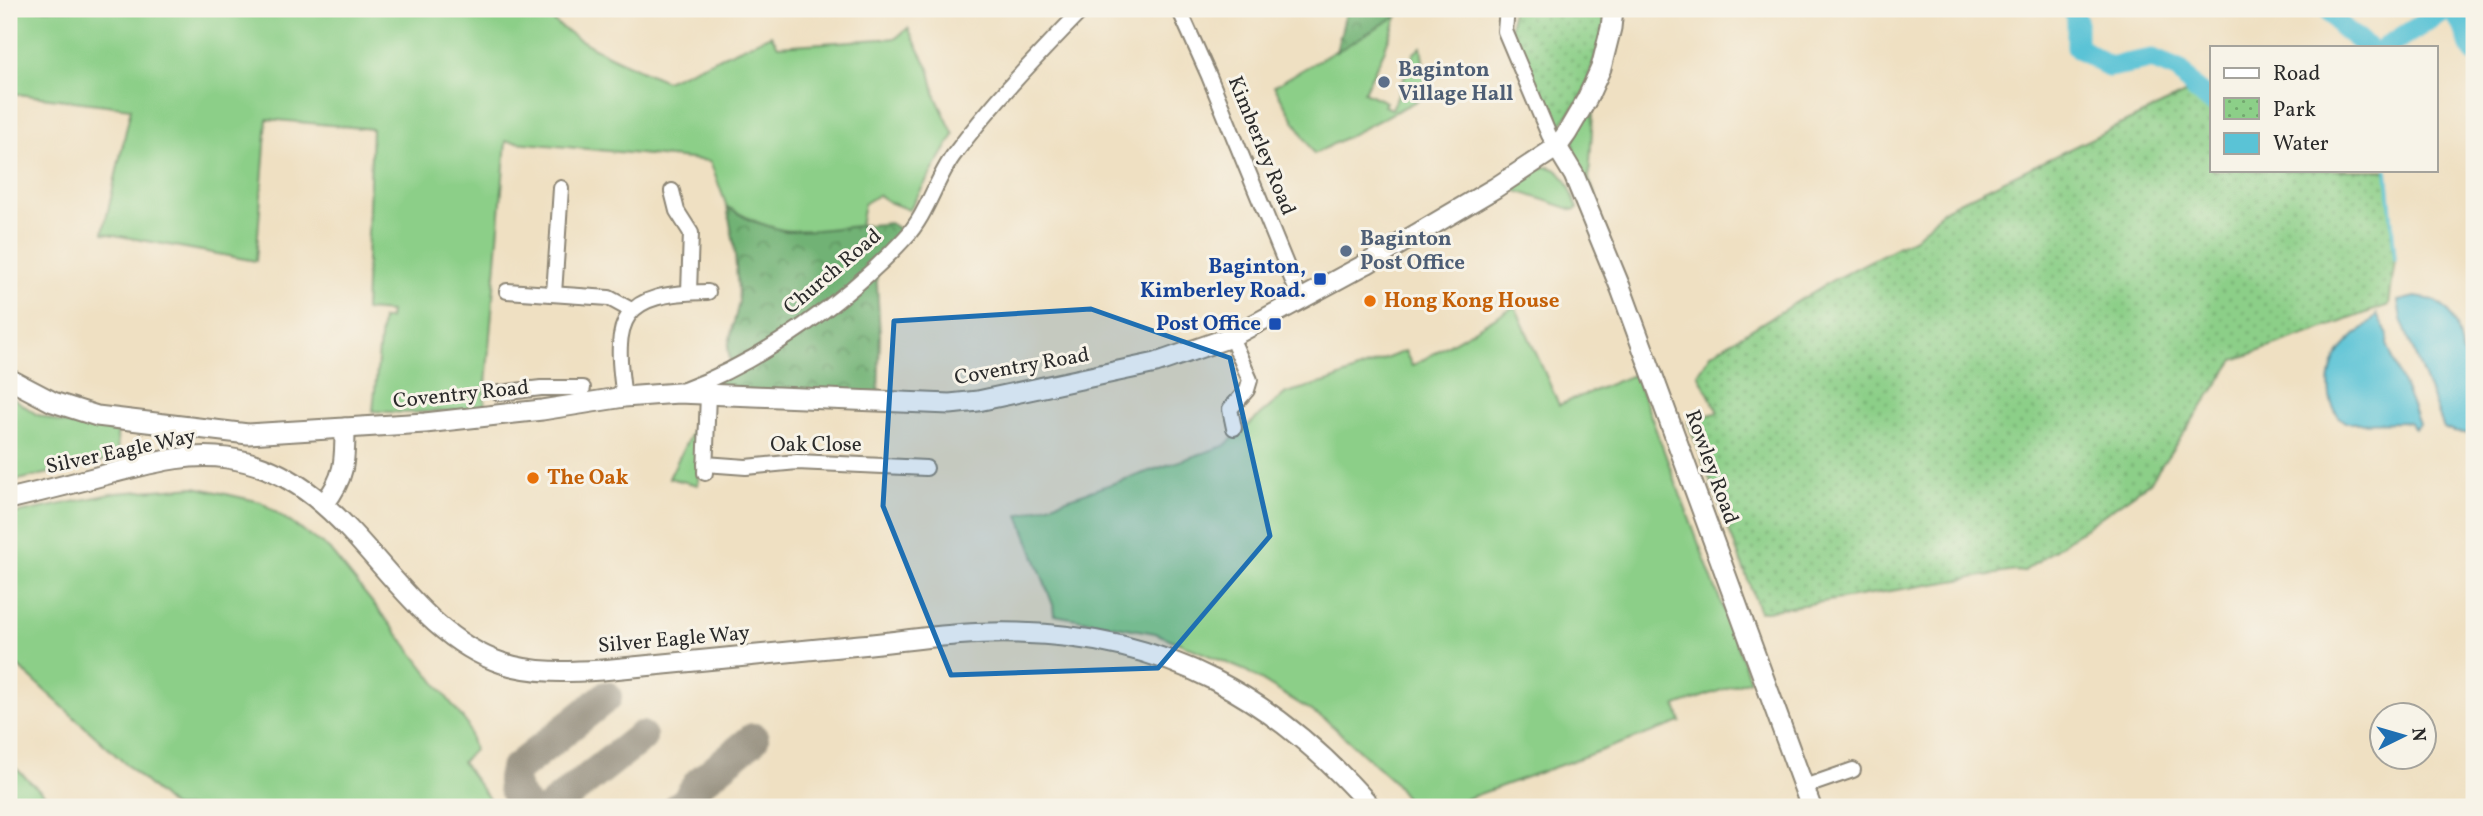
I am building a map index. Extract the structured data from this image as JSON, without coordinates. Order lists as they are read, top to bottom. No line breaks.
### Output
{"streets":{"street":["Kimberley Road","Church Road","Coventry Road","Oak Close","Silver Eagle Way","Rowley Road"]},"crossings":[["Kimberley Road","Coventry Road"],["Church Road","Coventry Road"],["Coventry Road","Oak Close"],["Coventry Road","Rowley Road"]],"places":{"other":["Baginton Village Hall","Baginton Post Office","Hong Kong House","The Oak"],"transit":["Baginton, Kimberley Road.","Post Office"]},"legend":["Road","Park","Water"],"north":"right"}
